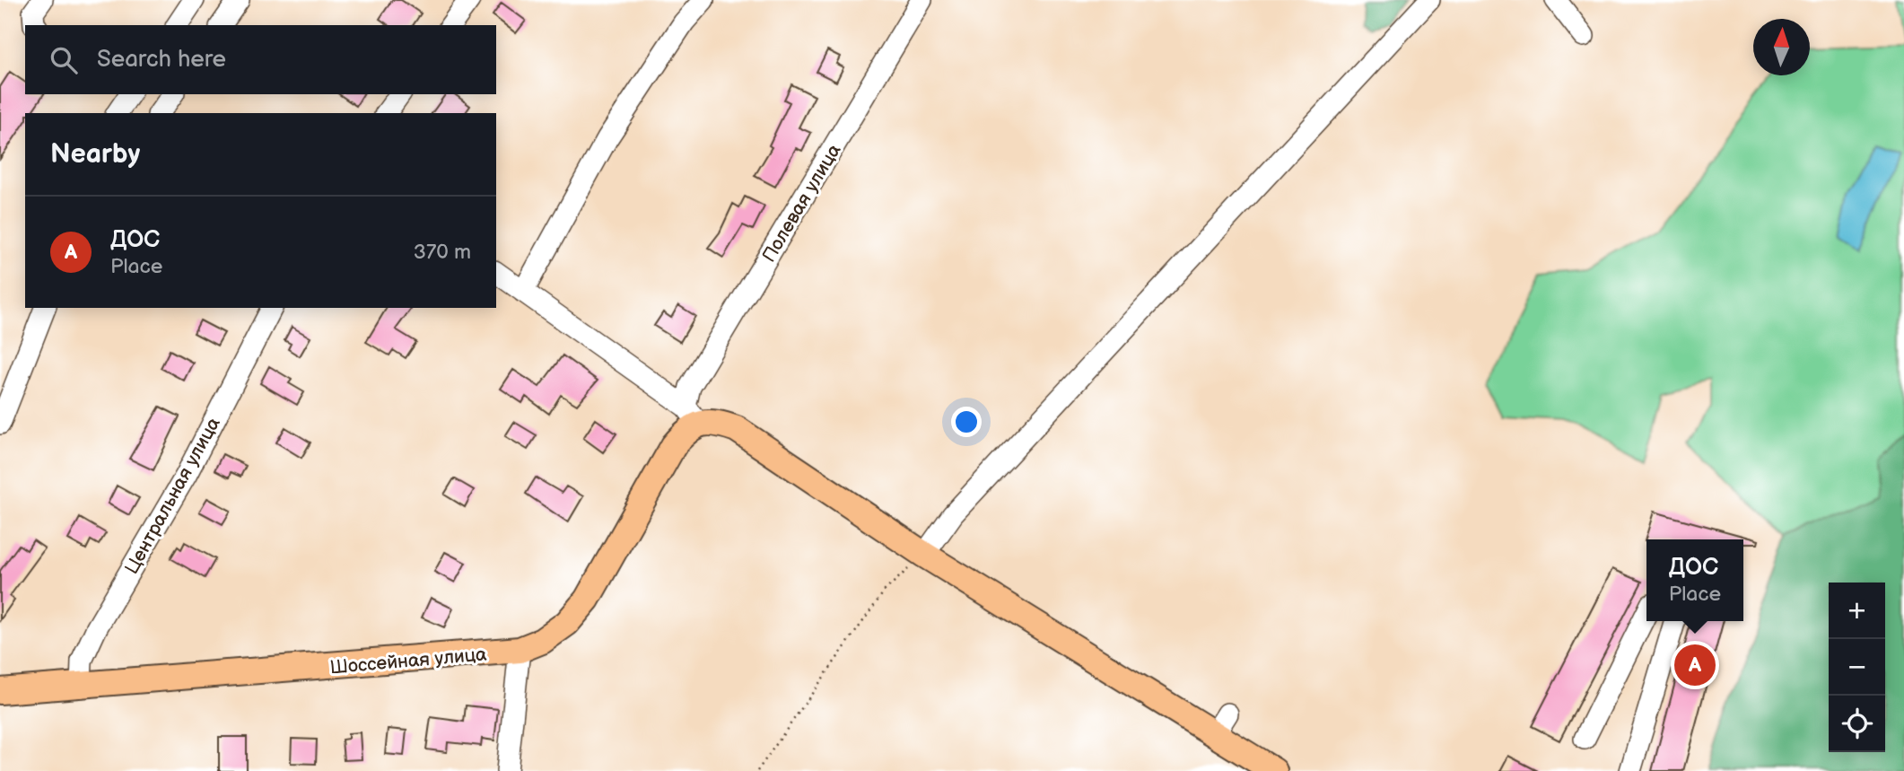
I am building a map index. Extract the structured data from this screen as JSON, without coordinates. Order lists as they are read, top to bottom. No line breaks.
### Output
{"streets":{"main road":["Шоссейная улица"],"street":["Полевая улица","Центральная улица"]},"crossings":[["Полевая улица","Шоссейная улица"],["Центральная улица","Шоссейная улица"]],"north":"top","page":{"search":"Search here","heading":"Nearby","list":[{"mark":"A","name":"ДОС","note":"Place","value":"370 m"}],"popup":["ДОС","Place"],"map_buttons":["+","−"],"pins":"A"}}
